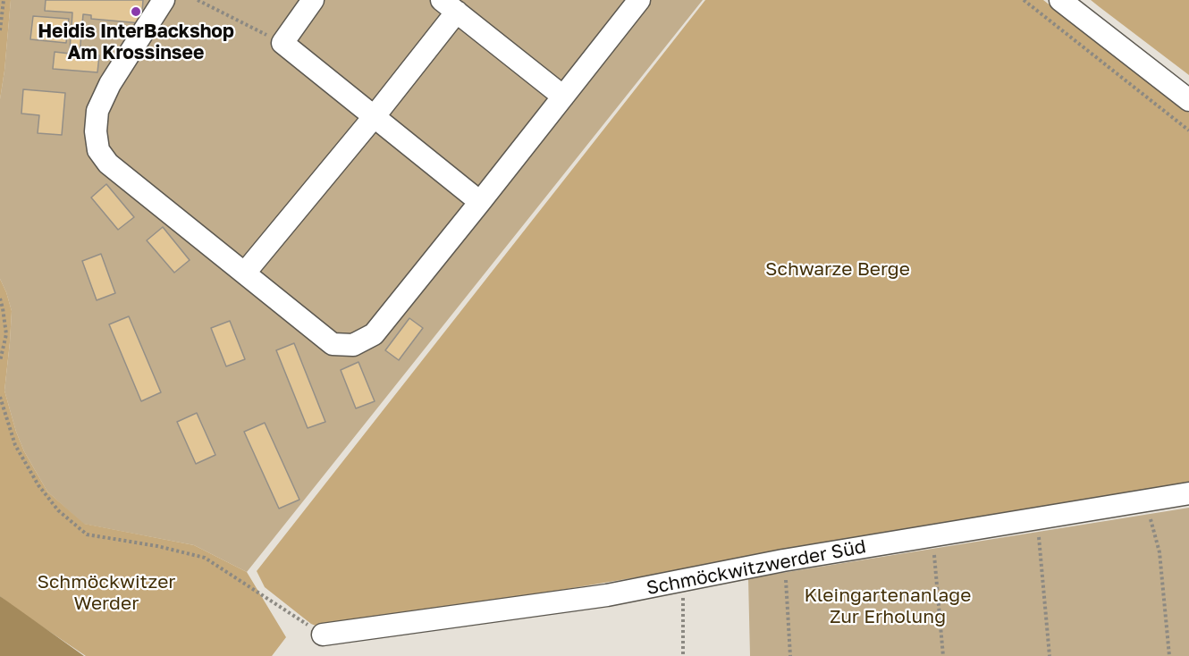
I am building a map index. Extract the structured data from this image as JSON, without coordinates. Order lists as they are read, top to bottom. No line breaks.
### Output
{"streets":{"street":["Schmöckwitzwerder Süd"]},"parks":["Schwarze Berge","Schmöckwitzer Werder","Kleingartenanlage Zur Erholung"],"places":["Heidis InterBackshop Am Krossinsee"]}
